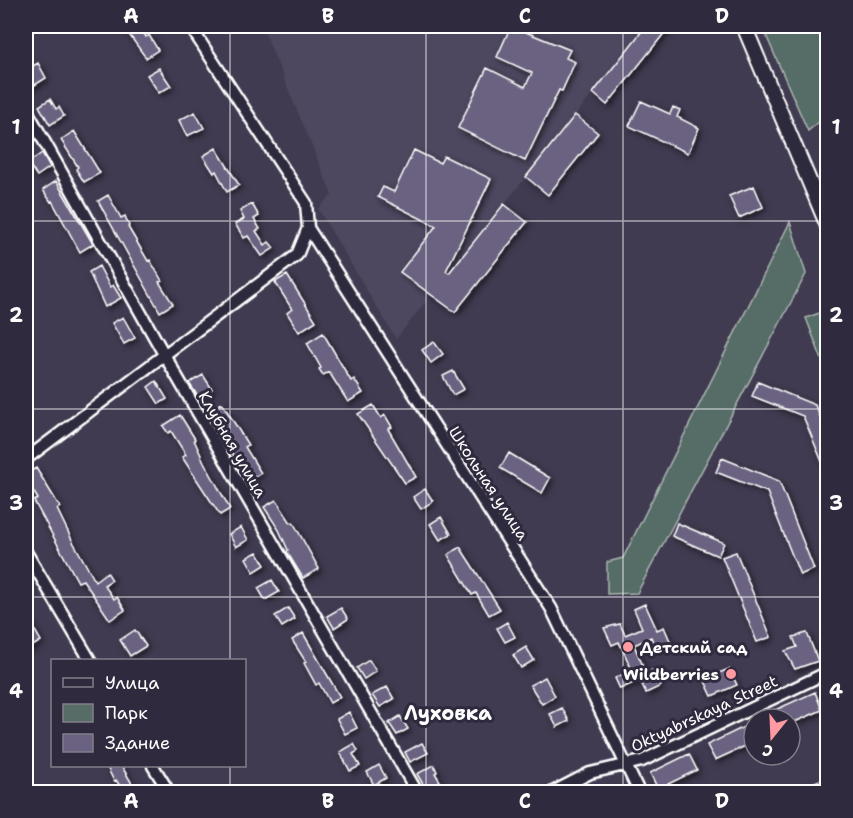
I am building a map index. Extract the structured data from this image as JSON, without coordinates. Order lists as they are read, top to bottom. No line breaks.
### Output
{"streets":{"street":["Клубная улица","Школьная улица","Oktyabrskaya Street"]},"crossings":[["Школьная улица","Oktyabrskaya Street"]],"districts":["Луховка"],"places":["Детский сад","Wildberries"],"legend":["Улица","Парк","Здание"],"north":"bottom","grid":{"columns":["A","B","C","D"],"rows":["1","2","3","4"]}}
